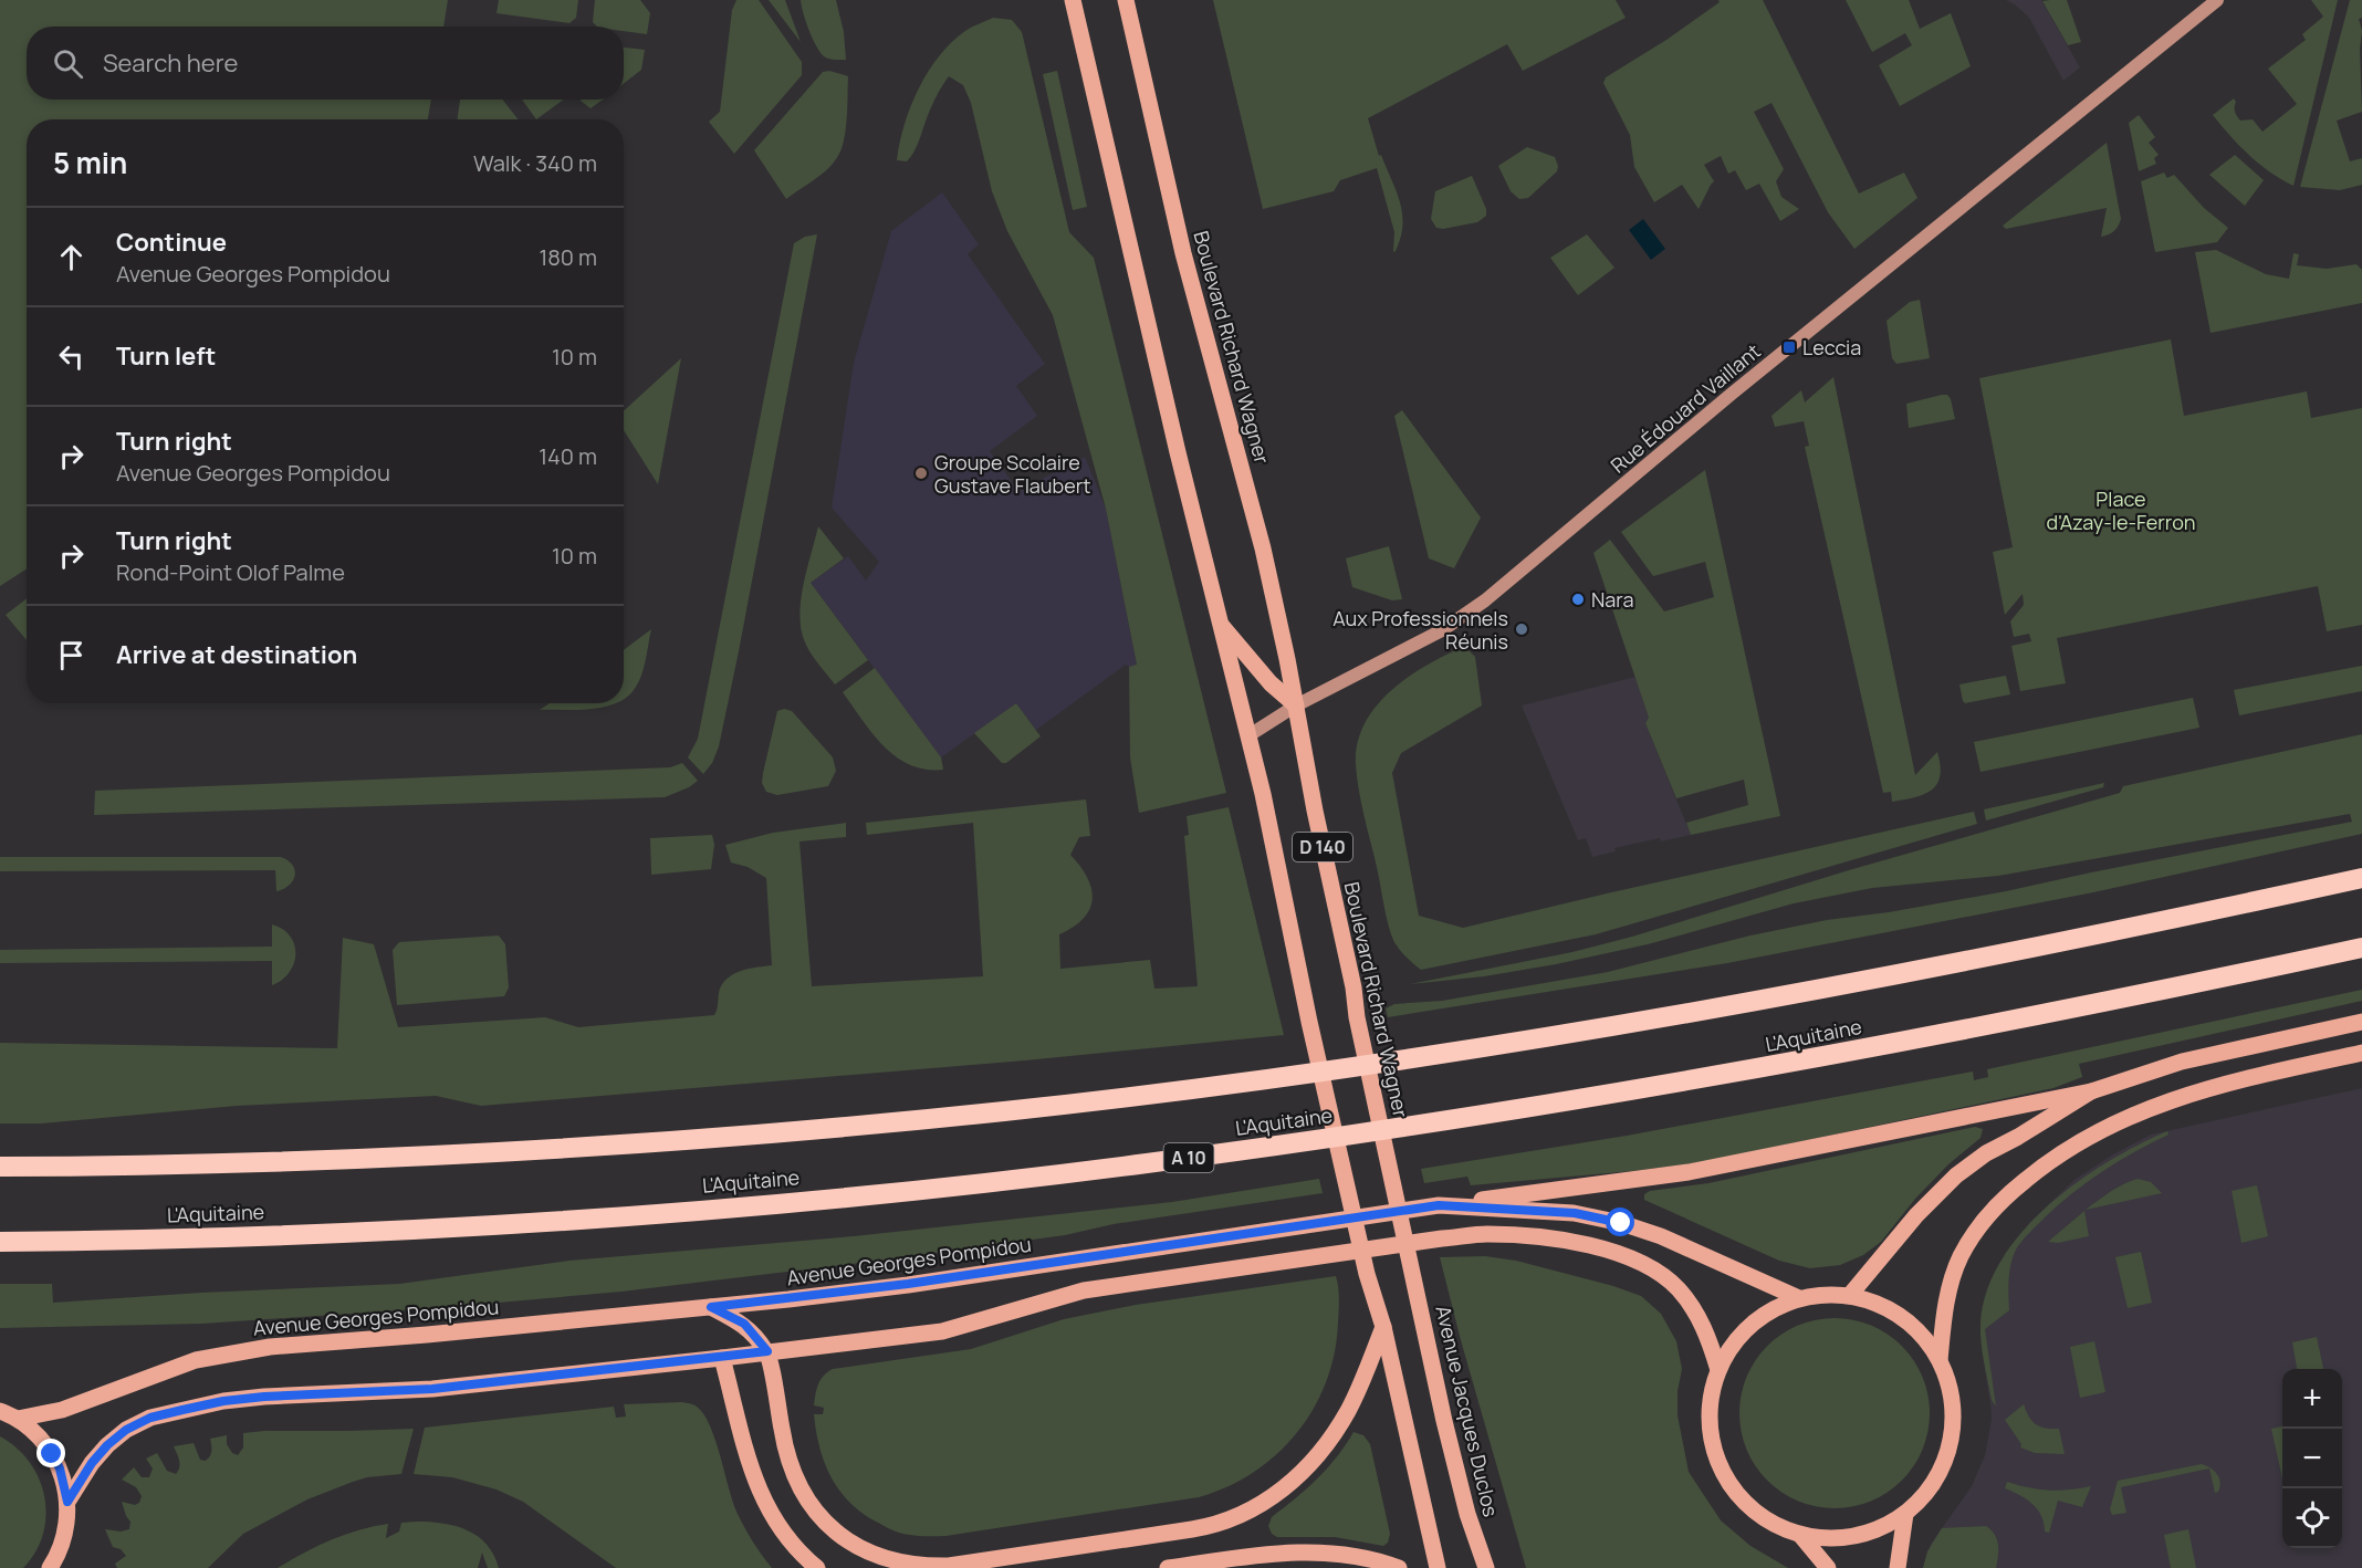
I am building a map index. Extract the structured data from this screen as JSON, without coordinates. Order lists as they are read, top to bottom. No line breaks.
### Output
{"streets":{"highway":["L'Aquitaine","A 10"],"main road":["Boulevard Richard Wagner","Rue Édouard Vaillant","D 140","Avenue Georges Pompidou","Avenue Jacques Duclos"]},"crossings":[["Boulevard Richard Wagner","Rue Édouard Vaillant"],["Boulevard Richard Wagner","Avenue Jacques Duclos"]],"parks":["Place d'Azay-le-Ferron"],"places":{"transit":["Leccia"],"other":["Groupe Scolaire Gustave Flaubert","Nara","Aux Professionnels Réunis"]},"page":{"search":"Search here","heading":["5 min","Walk · 340 m"],"list":[["Continue","Avenue Georges Pompidou","180 m"],["Turn left","10 m"],["Turn right","Avenue Georges Pompidou","140 m"],["Turn right","Rond-Point Olof Palme","10 m"],"Arrive at destination"],"map_buttons":["+","−"]}}
